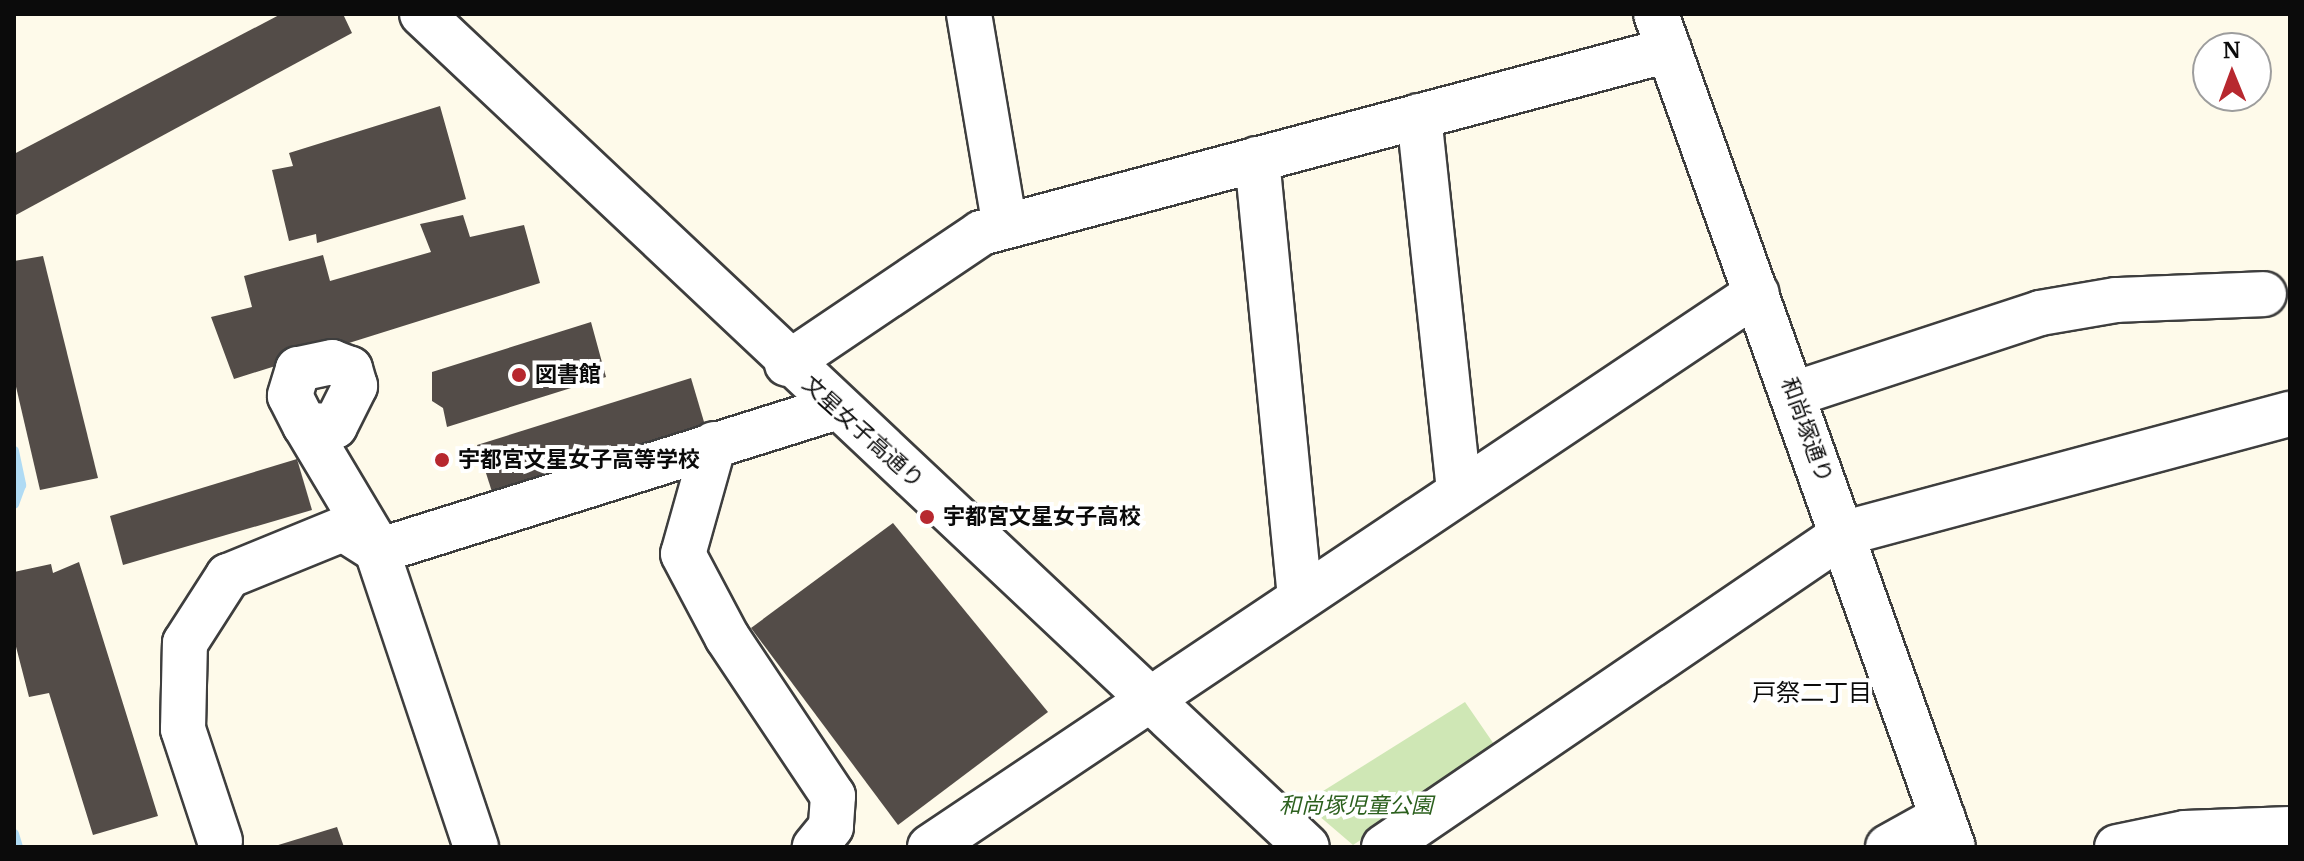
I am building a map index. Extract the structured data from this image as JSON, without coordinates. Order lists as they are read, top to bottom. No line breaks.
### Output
{"streets":{"street":["和尚塚通り","文星女子高通り"]},"districts":["戸祭二丁目"],"parks":["和尚塚児童公園"],"places":["図書館","宇都宮文星女子高等学校","宇都宮文星女子高校"],"north":"top"}
